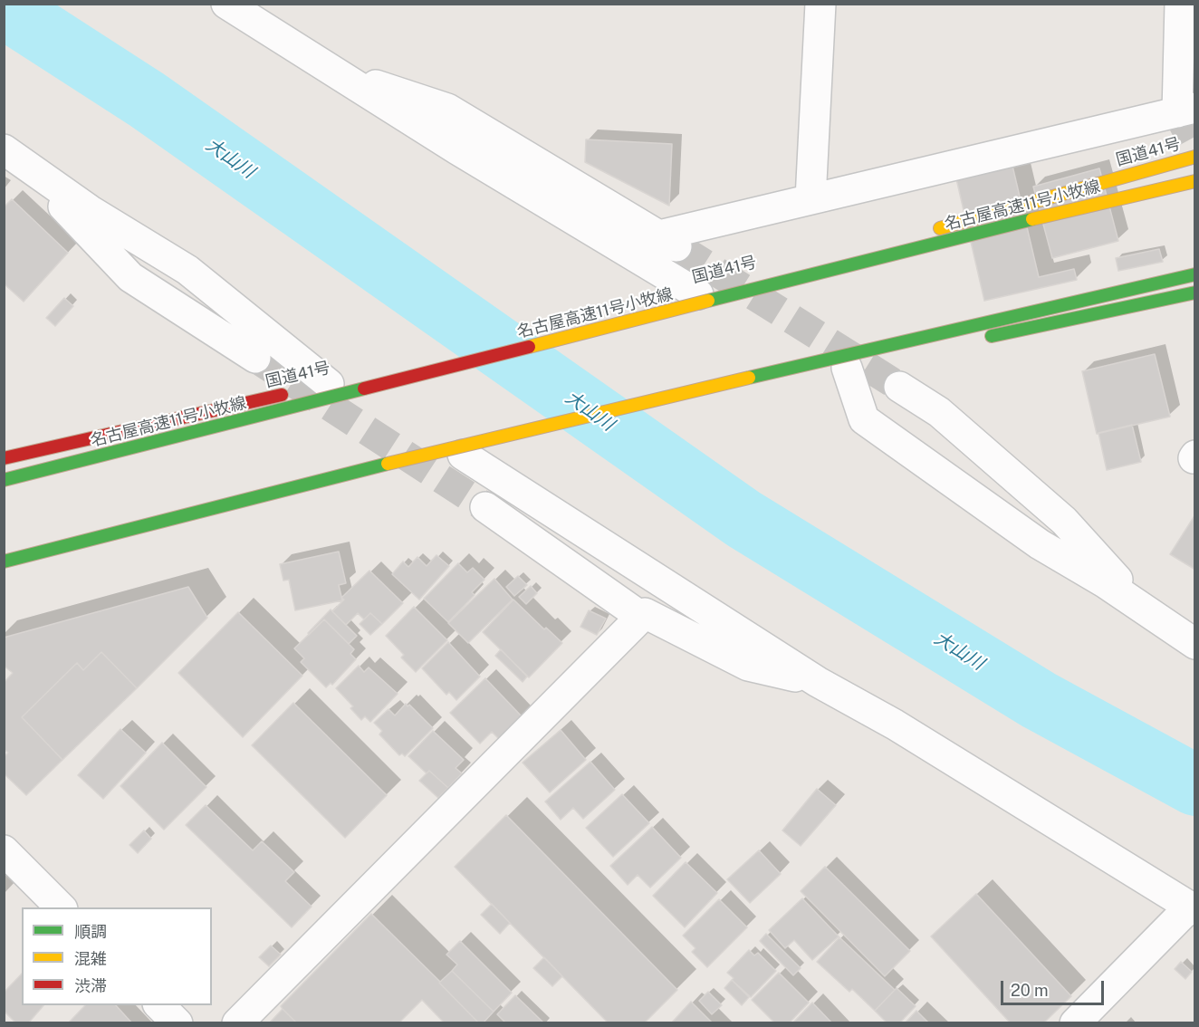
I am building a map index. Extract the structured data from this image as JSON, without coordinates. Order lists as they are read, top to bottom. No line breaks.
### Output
{"streets":{"highway":["国道41号","名古屋高速11号小牧線"]},"water":["大山川"],"legend":["順調","混雑","渋滞"],"scale_bar":"20 m"}
